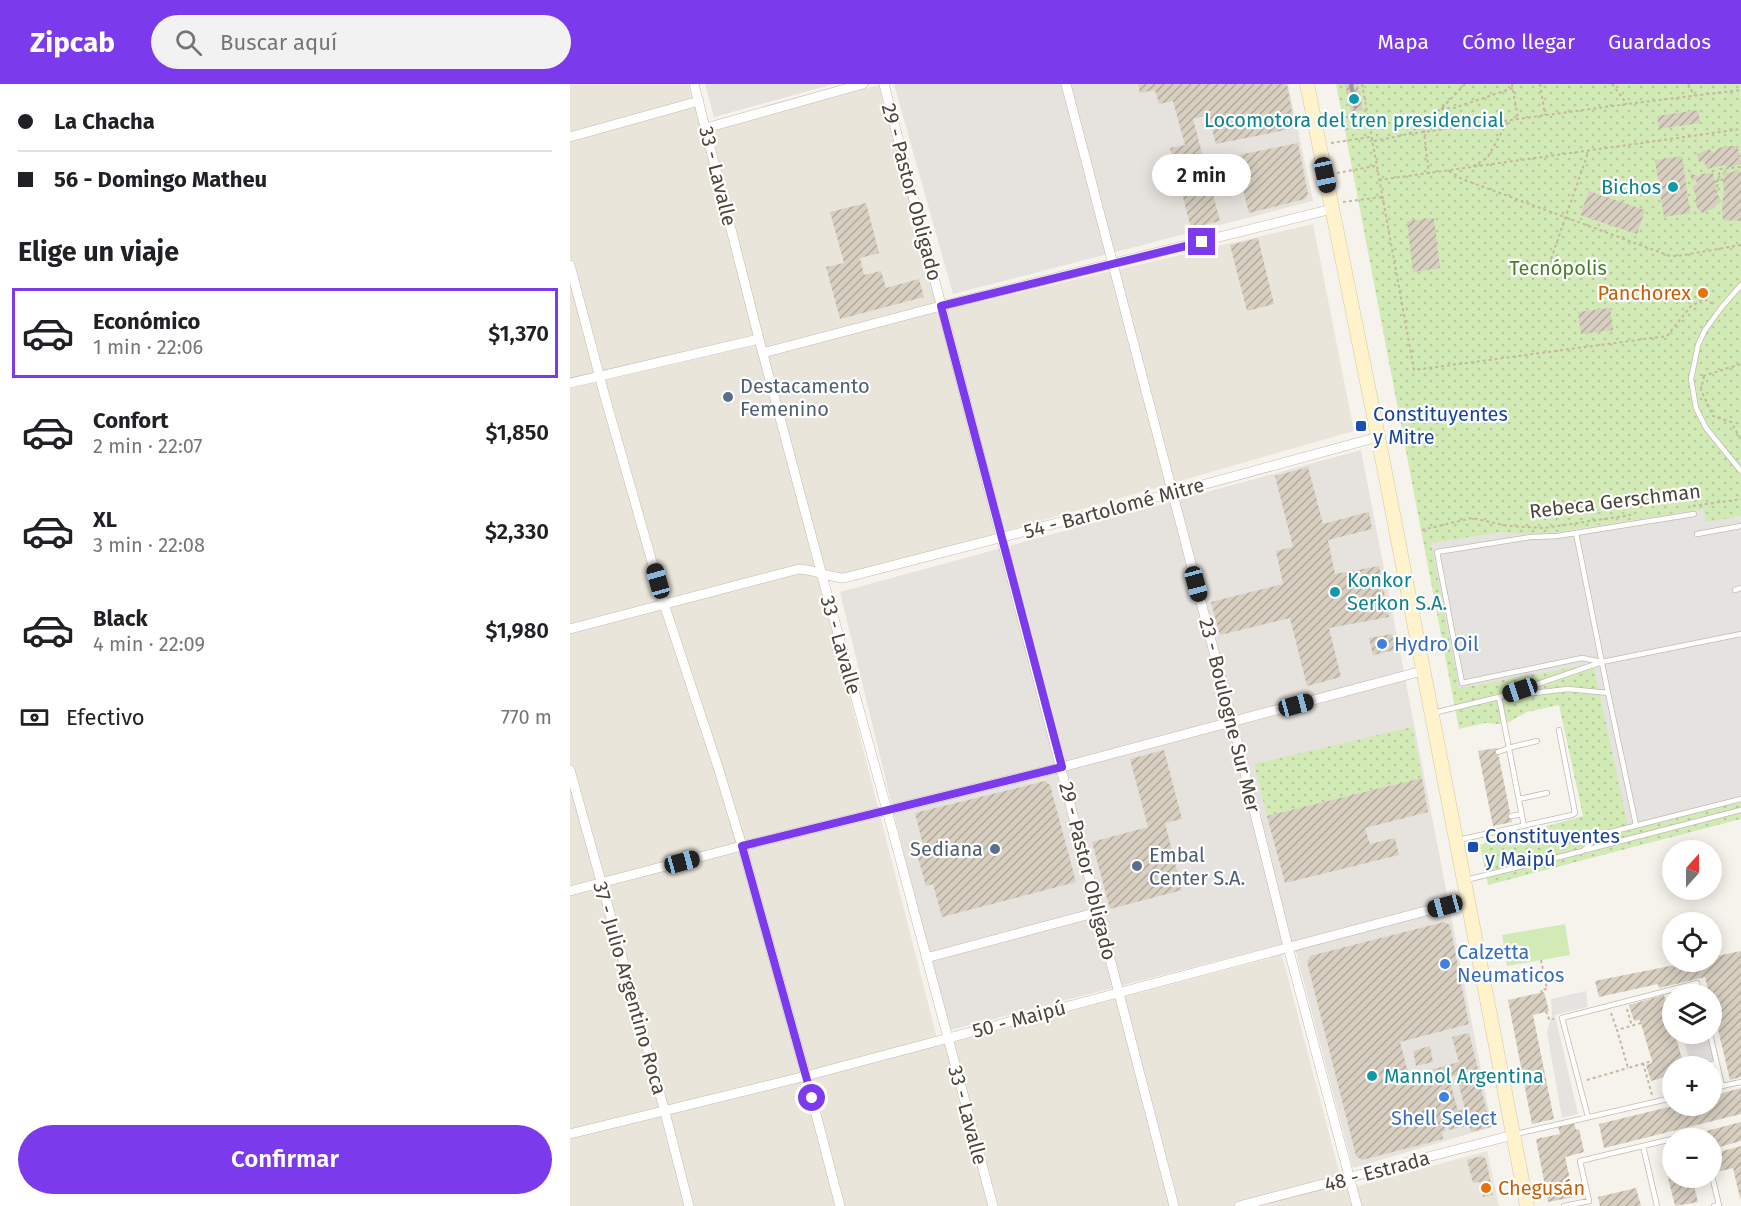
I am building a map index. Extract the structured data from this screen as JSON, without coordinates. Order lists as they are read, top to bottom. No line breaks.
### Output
{"streets":{"street":["33 - Lavalle","29 - Pastor Obligado","54 - Bartolomé Mitre","23 - Boulogne Sur Mer","37 - Julio Argentino Roca","50 - Maipú","48 - Estrada"],"path":["Rebeca Gerschman"]},"crossings":[["33 - Lavalle","54 - Bartolomé Mitre"],["33 - Lavalle","50 - Maipú"],["29 - Pastor Obligado","54 - Bartolomé Mitre"],["29 - Pastor Obligado","50 - Maipú"],["54 - Bartolomé Mitre","23 - Boulogne Sur Mer"],["23 - Boulogne Sur Mer","50 - Maipú"],["23 - Boulogne Sur Mer","48 - Estrada"],["37 - Julio Argentino Roca","50 - Maipú"]],"parks":["Tecnópolis"],"places":{"other":["Locomotora del tren presidencial","Bichos","Panchorex","Destacamento Femenino","Konkor Serkon S.A.","Hydro Oil","Sediana","Embal Center S.A.","Calzetta Neumaticos","Mannol Argentina","Shell Select","Chegusán"],"transit":["Constituyentes y Mitre","Constituyentes y Maipú"]},"north":"top","page":{"header":"Zipcab","search":"Buscar aquí","nav":["Mapa","Cómo llegar","Guardados"],"banner":["La Chacha","56 - Domingo Matheu"],"bubble":"2 min","heading":"Elige un viaje","list":[{"name":"Económico","note":"1 min · 22:06","value":"$1,370"},{"name":"Confort","note":"2 min · 22:07","value":"$1,850"},{"name":"XL","note":"3 min · 22:08","value":"$2,330"},{"name":"Black","note":"4 min · 22:09","value":"$1,980"}],"pay":["Efectivo","770 m"],"map_buttons":["+","−"],"buttons":"Confirmar"}}
